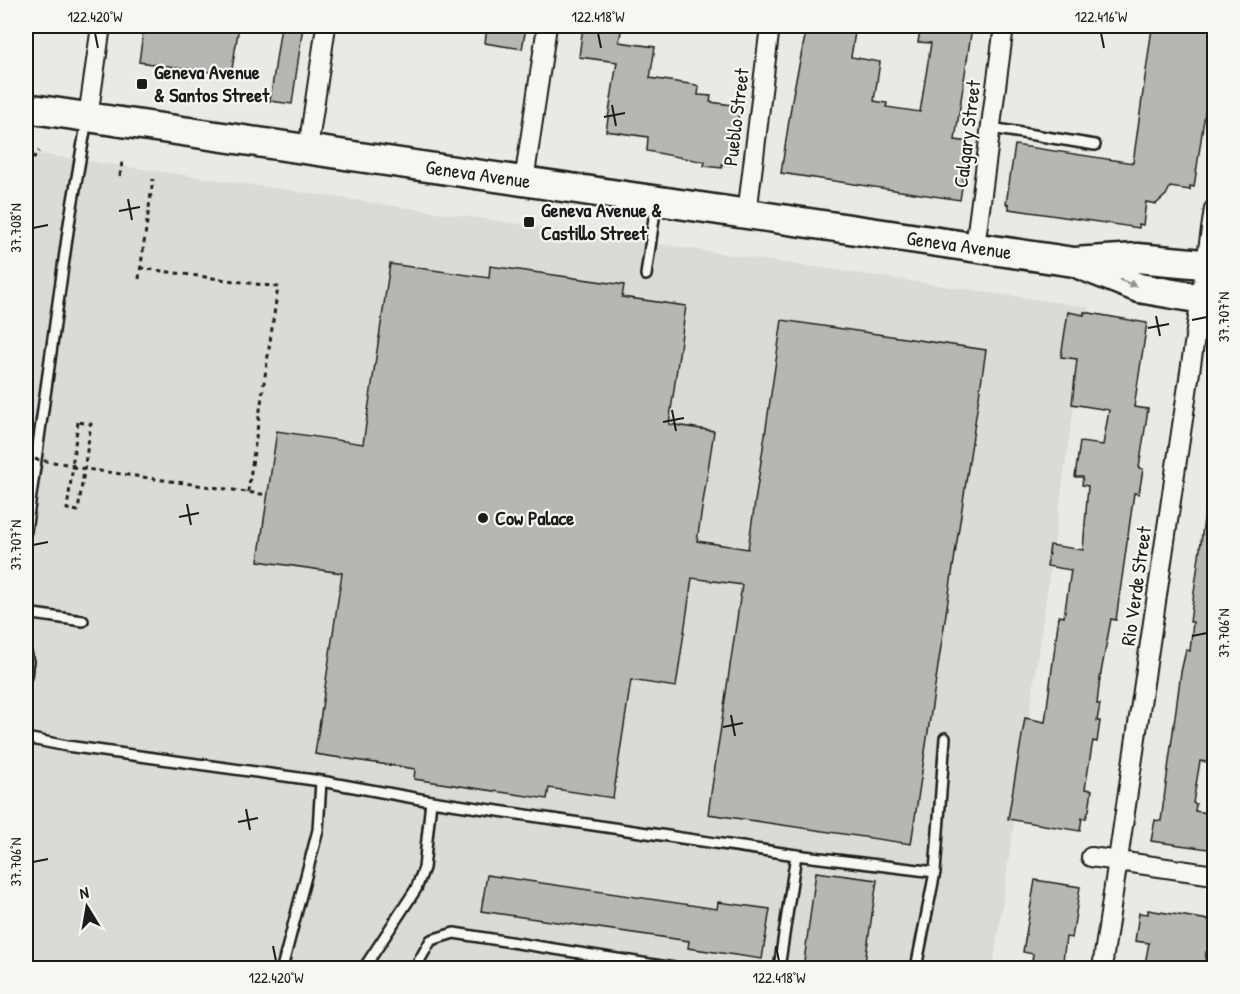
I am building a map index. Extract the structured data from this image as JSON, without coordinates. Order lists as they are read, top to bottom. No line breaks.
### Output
{"streets":{"main road":["Geneva Avenue"],"street":["Pueblo Street","Calgary Street","Rio Verde Street"]},"crossings":[["Pueblo Street","Geneva Avenue"],["Calgary Street","Geneva Avenue"],["Geneva Avenue","Rio Verde Street"]],"places":{"transit":["Geneva Avenue & Santos Street","Geneva Avenue & Castillo Street"],"other":["Cow Palace"]},"north":"top","coordinates":["122.420°W","122.418°W","122.416°W","37.708°N","37.707°N","37.706°N"]}
